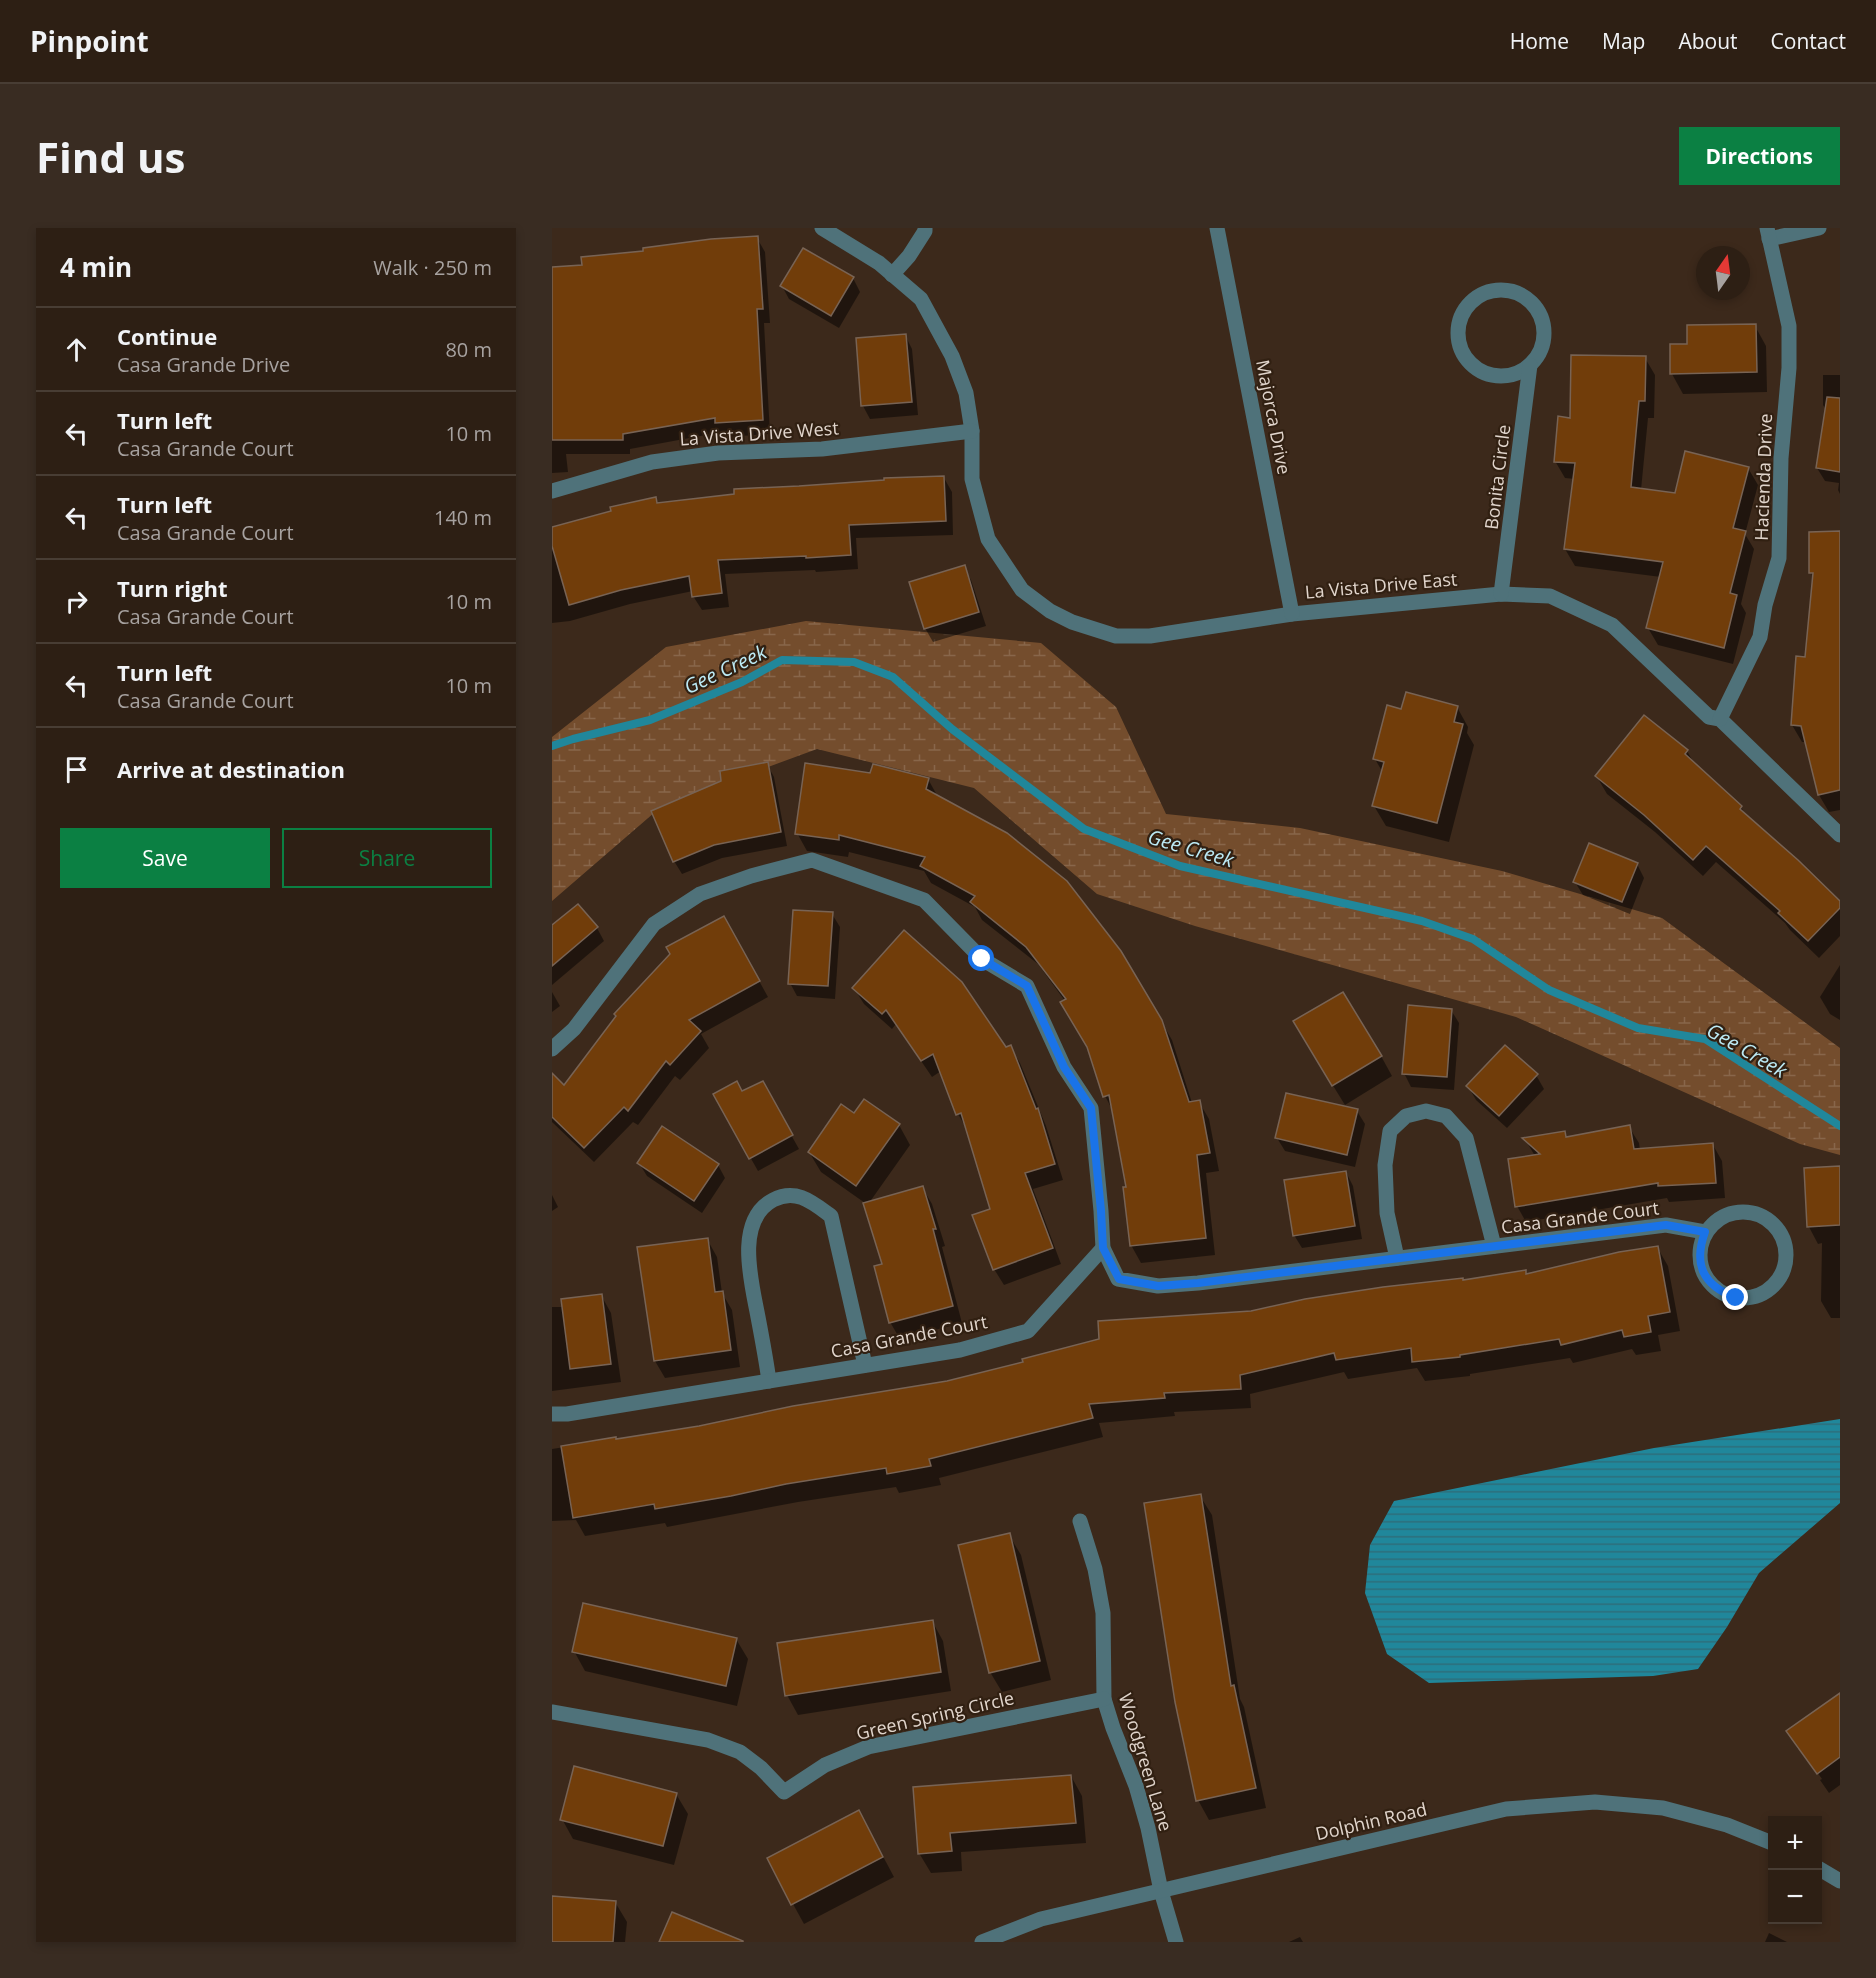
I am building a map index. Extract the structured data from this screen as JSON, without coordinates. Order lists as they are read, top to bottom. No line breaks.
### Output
{"streets":{"street":["Majorca Drive","La Vista Drive West","Bonita Circle","Hacienda Drive","La Vista Drive East","Casa Grande Court","Green Spring Circle","Woodgreen Lane","Dolphin Road"]},"crossings":[["Majorca Drive","La Vista Drive East"],["La Vista Drive West","La Vista Drive East"],["Bonita Circle","La Vista Drive East"],["Hacienda Drive","La Vista Drive East"],["Green Spring Circle","Woodgreen Lane"],["Woodgreen Lane","Dolphin Road"]],"water":["Gee Creek"],"north":"top","page":{"header":"Pinpoint","nav":["Home","Map","About","Contact"],"buttons":["Directions",["Save","Share"]],"title":"Find us","heading":["4 min","Walk · 250 m"],"list":[["Continue","Casa Grande Drive","80 m"],["Turn left","Casa Grande Court","10 m"],["Turn left","Casa Grande Court","140 m"],["Turn right","Casa Grande Court","10 m"],["Turn left","Casa Grande Court","10 m"],"Arrive at destination"],"map_buttons":["+","−"]}}
